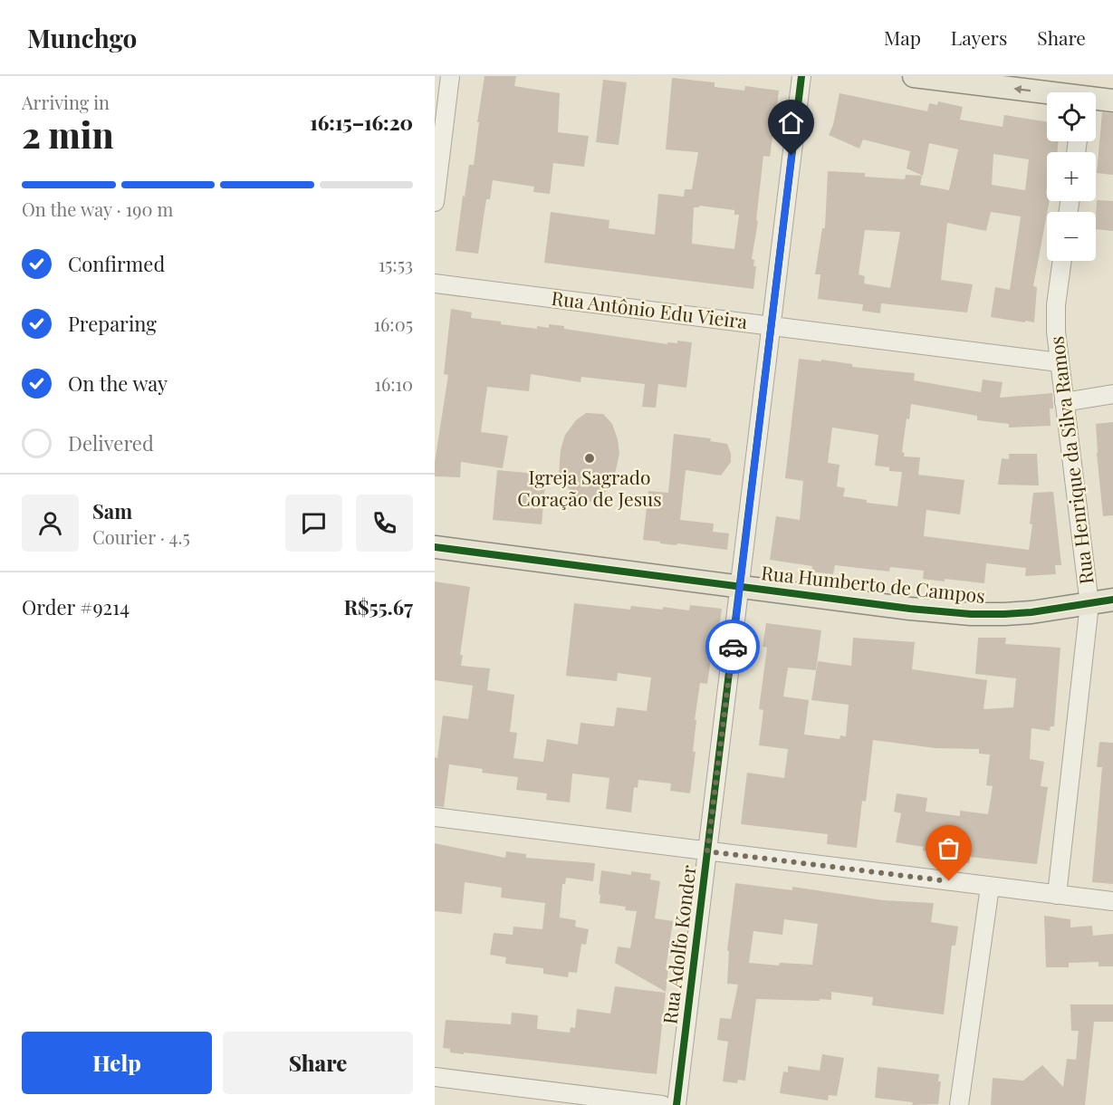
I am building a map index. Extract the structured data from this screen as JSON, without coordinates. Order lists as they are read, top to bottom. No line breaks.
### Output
{"streets":{"main road":["Rua Humberto de Campos"],"street":["Rua Antônio Edu Vieira","Rua Henrique da Silva Ramos","Rua Adolfo Konder"]},"crossings":[["Rua Antônio Edu Vieira","Rua Henrique da Silva Ramos"],["Rua Antônio Edu Vieira","Rua Adolfo Konder"],["Rua Henrique da Silva Ramos","Rua Humberto de Campos"],["Rua Humberto de Campos","Rua Adolfo Konder"]],"places":["Igreja Sagrado Coração de Jesus"],"page":{"header":"Munchgo","nav":["Map","Layers","Share"],"heading":["2 min","Arriving in","16:15–16:20"],"panel":["Sam","Courier · 4.5","Order #9214","R$55.67"],"map_buttons":["+","−"],"bar":"On the way · 190 m","list":[["Confirmed","15:53"],["Preparing","16:05"],["On the way","16:10"],"Delivered"],"buttons":["Help","Share"]}}
